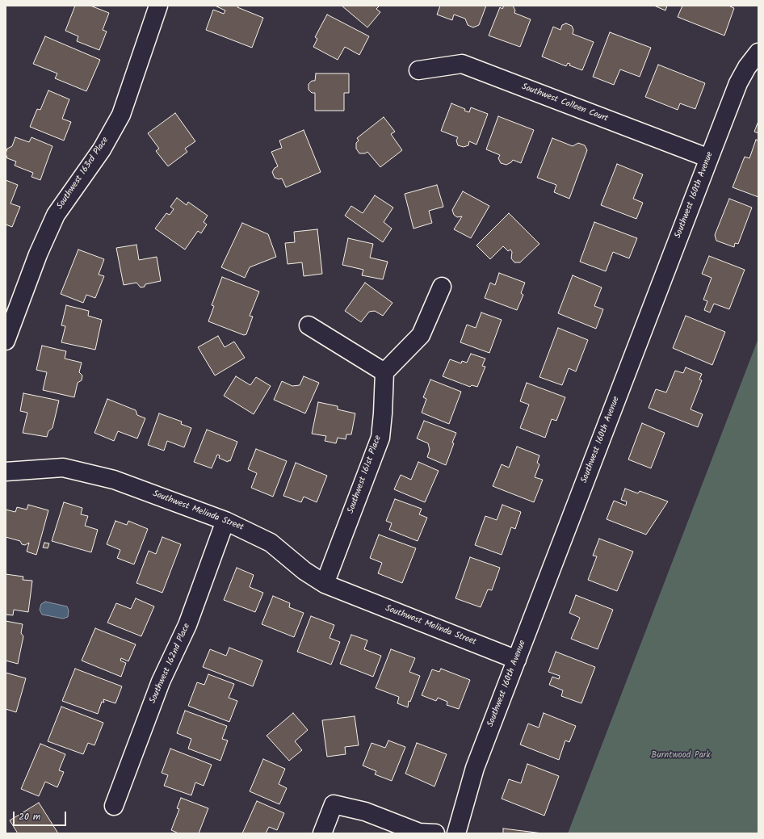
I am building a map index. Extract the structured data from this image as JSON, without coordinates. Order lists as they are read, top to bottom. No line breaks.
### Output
{"streets":{"street":["Southwest Colleen Court","Southwest 163rd Place","Southwest 160th Avenue","Southwest 161st Place","Southwest Melinda Street","Southwest 162nd Place"]},"crossings":[["Southwest Colleen Court","Southwest 160th Avenue"],["Southwest 160th Avenue","Southwest Melinda Street"],["Southwest 161st Place","Southwest Melinda Street"],["Southwest Melinda Street","Southwest 162nd Place"]],"parks":["Burntwood Park"],"scale_bar":"20 m"}
